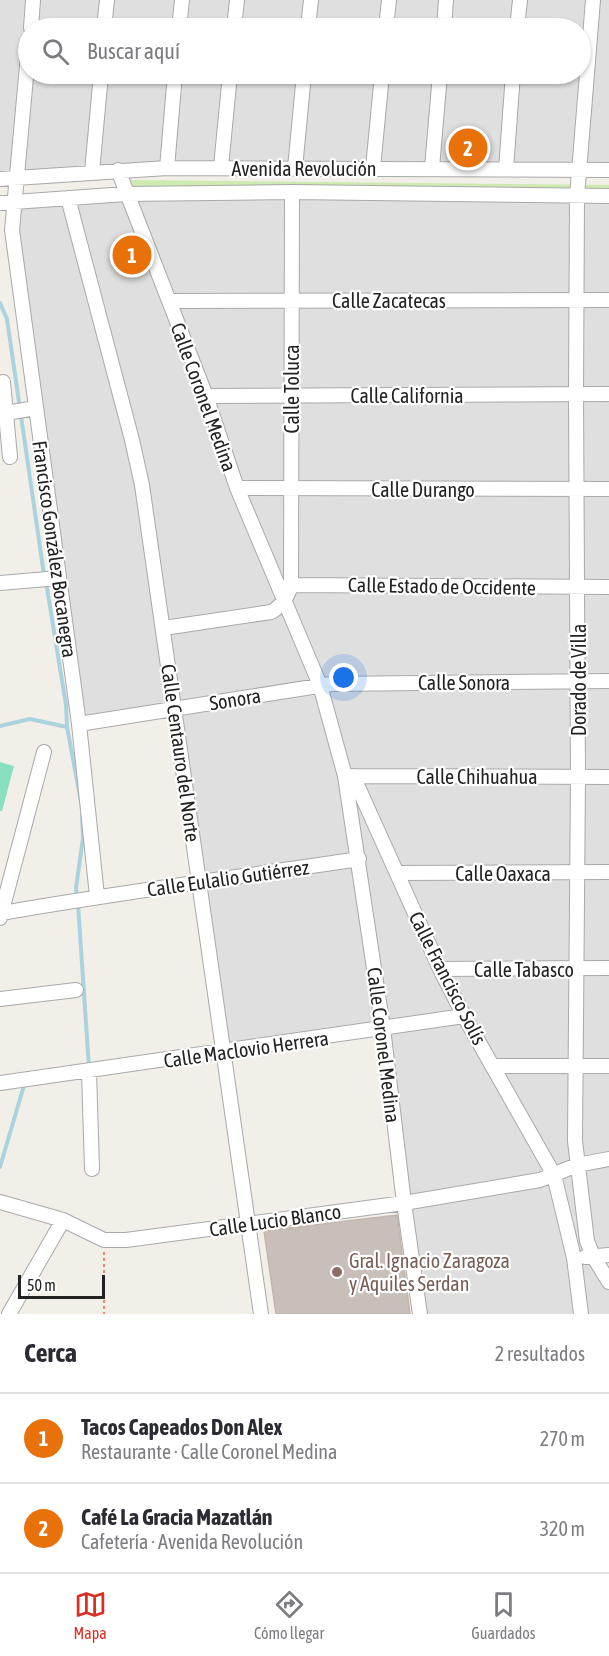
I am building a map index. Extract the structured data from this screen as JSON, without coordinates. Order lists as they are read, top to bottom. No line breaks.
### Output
{"streets":{"street":["Avenida Revolución","Calle Zacatecas","Calle Toluca","Calle California","Calle Coronel Medina","Calle Durango","Francisco González Bocanegra","Calle Estado de Occidente","Dorado de Villa","Calle Sonora","Sonora","Calle Centauro del Norte","Calle Chihuahua","Calle Oaxaca","Calle Eulalio Gutiérrez","Calle Tabasco","Calle Francisco Solís","Calle Maclovio Herrera","Calle Lucio Blanco"]},"crossings":[["Avenida Revolución","Calle Toluca"],["Avenida Revolución","Calle Coronel Medina"],["Avenida Revolución","Francisco González Bocanegra"],["Avenida Revolución","Dorado de Villa"],["Avenida Revolución","Calle Centauro del Norte"],["Calle Zacatecas","Calle Toluca"],["Calle Zacatecas","Calle Coronel Medina"],["Calle Zacatecas","Dorado de Villa"],["Calle Toluca","Calle California"],["Calle Toluca","Calle Durango"],["Calle Toluca","Calle Estado de Occidente"],["Calle California","Calle Coronel Medina"],["Calle California","Dorado de Villa"],["Calle Coronel Medina","Calle Durango"],["Calle Coronel Medina","Calle Sonora"],["Calle Coronel Medina","Sonora"],["Calle Coronel Medina","Calle Chihuahua"],["Calle Coronel Medina","Calle Eulalio Gutiérrez"],["Calle Coronel Medina","Calle Francisco Solís"],["Calle Coronel Medina","Calle Maclovio Herrera"],["Calle Coronel Medina","Calle Lucio Blanco"],["Calle Durango","Dorado de Villa"],["Francisco González Bocanegra","Sonora"],["Francisco González Bocanegra","Calle Eulalio Gutiérrez"],["Calle Estado de Occidente","Dorado de Villa"],["Dorado de Villa","Calle Sonora"],["Dorado de Villa","Calle Chihuahua"],["Dorado de Villa","Calle Oaxaca"],["Dorado de Villa","Calle Tabasco"],["Dorado de Villa","Calle Lucio Blanco"],["Calle Sonora","Sonora"],["Sonora","Calle Centauro del Norte"],["Calle Centauro del Norte","Calle Eulalio Gutiérrez"],["Calle Centauro del Norte","Calle Maclovio Herrera"],["Calle Centauro del Norte","Calle Lucio Blanco"],["Calle Chihuahua","Calle Francisco Solís"],["Calle Oaxaca","Calle Francisco Solís"],["Calle Tabasco","Calle Francisco Solís"],["Calle Francisco Solís","Calle Maclovio Herrera"],["Calle Francisco Solís","Calle Lucio Blanco"]],"places":["Gral. Ignacio Zaragoza y Aquiles Serdan"],"scale_bar":"50 m","page":{"search":"Buscar aquí","pins":["2","1"],"scale":"50 m","heading":["Cerca","2 resultados"],"list":[{"mark":"1","name":"Tacos Capeados Don Alex","note":"Restaurante · Calle Coronel Medina","value":"270 m"},{"mark":"2","name":"Café La Gracia Mazatlán","note":"Cafetería · Avenida Revolución","value":"320 m"}],"nav":["Mapa","Cómo llegar","Guardados"]}}
